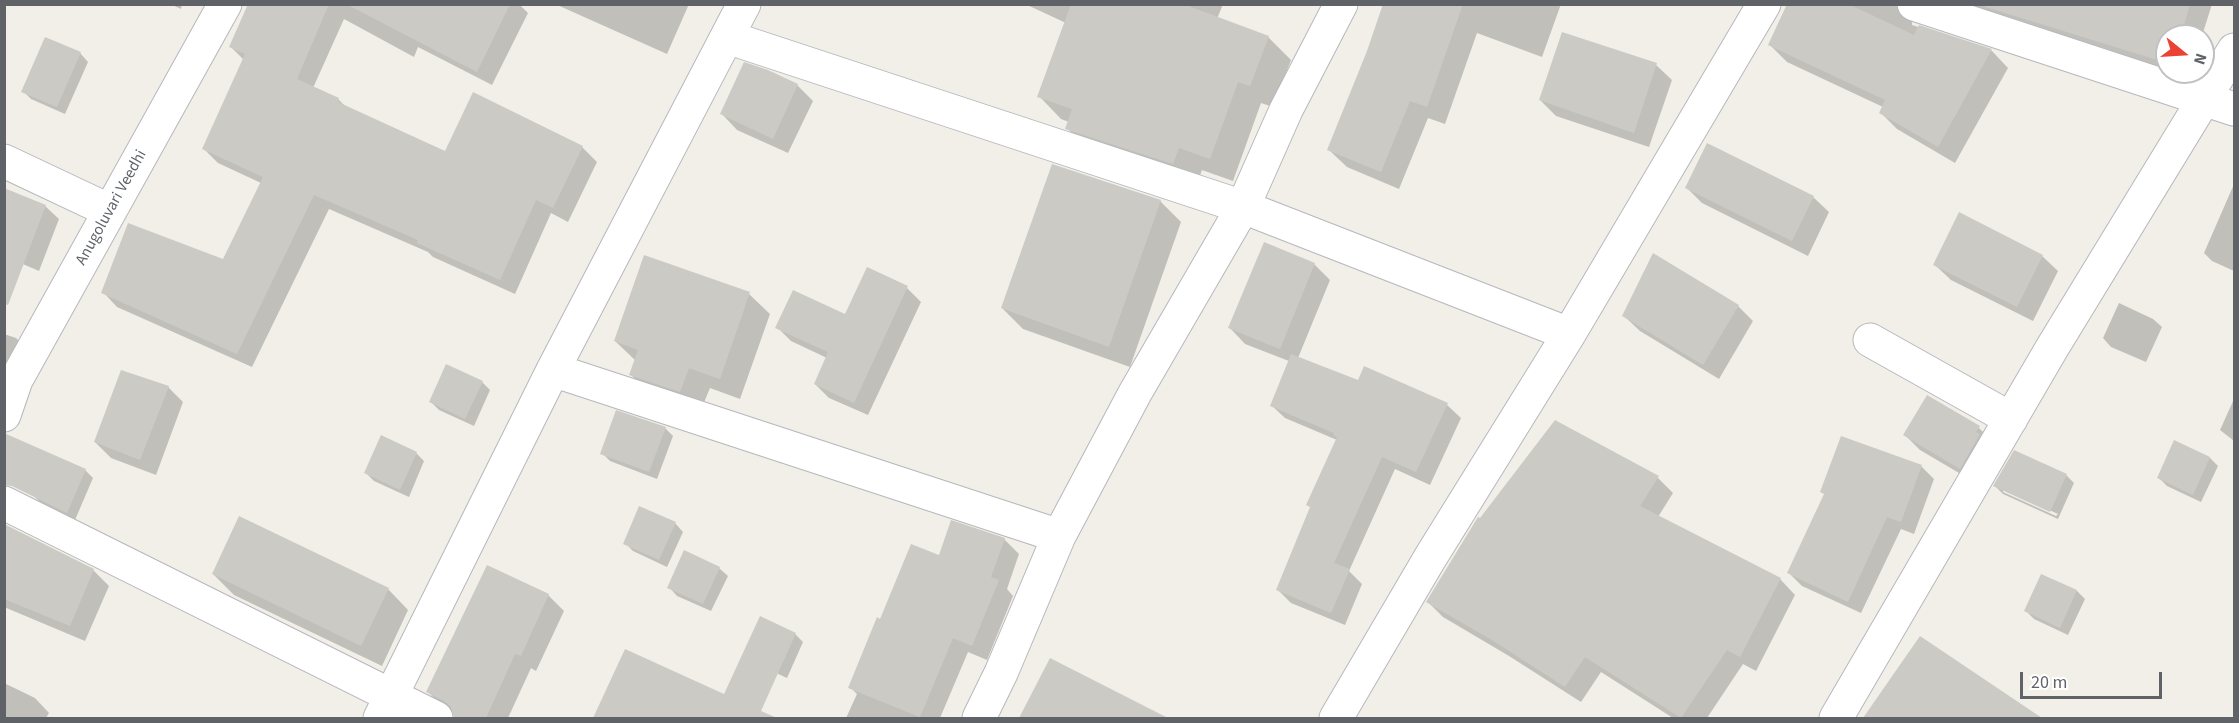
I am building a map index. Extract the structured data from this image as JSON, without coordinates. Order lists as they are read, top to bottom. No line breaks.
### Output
{"streets":{"street":["Anugoluvari Veedhi"]},"scale_bar":"20 m","north":"right"}
